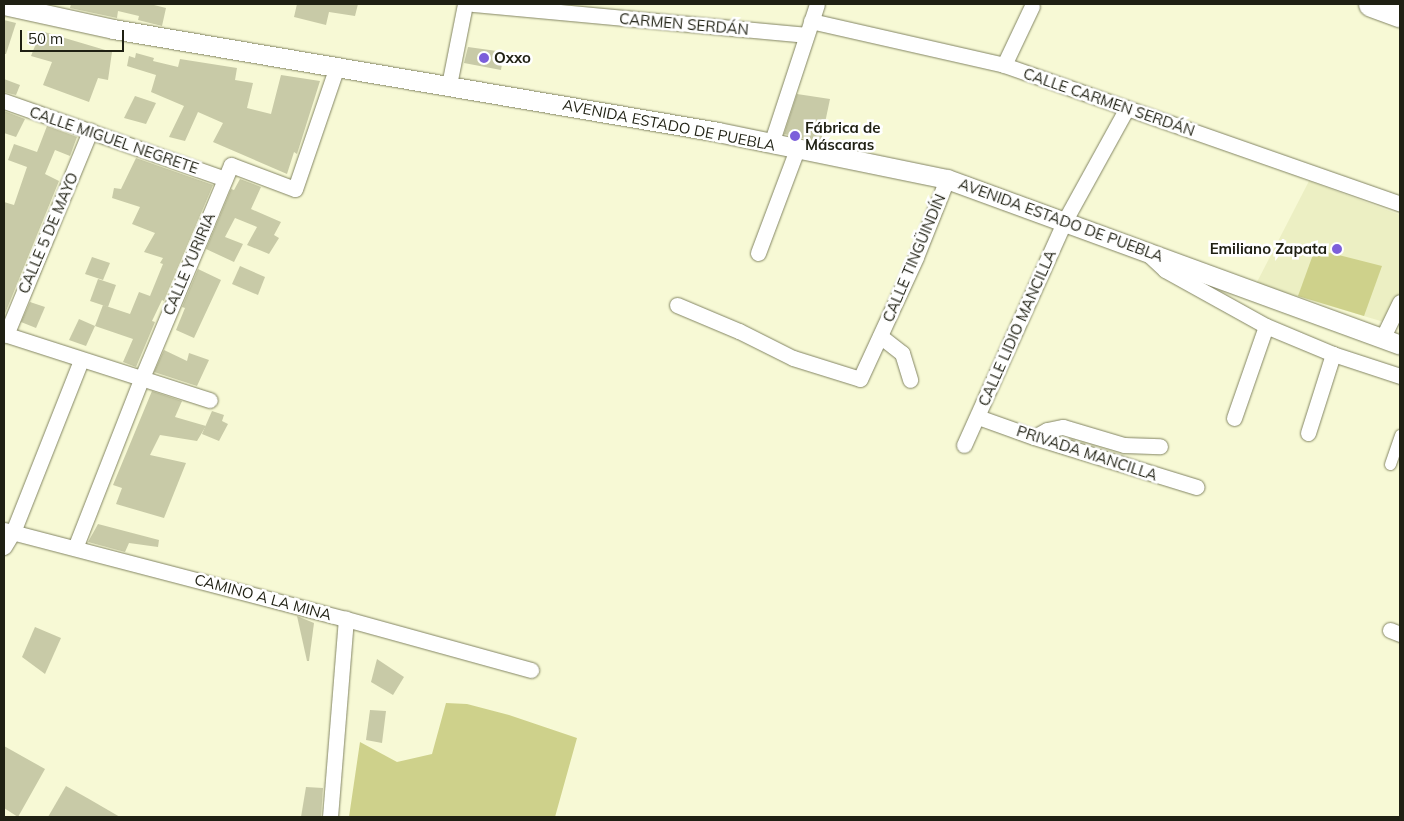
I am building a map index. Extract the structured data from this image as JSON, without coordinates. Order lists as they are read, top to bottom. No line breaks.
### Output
{"streets":{"street":["CARMEN SERDÁN","CALLE CARMEN SERDÁN","AVENIDA ESTADO DE PUEBLA","CALLE MIGUEL NEGRETE","CALLE 5 DE MAYO","CALLE TINGÜINDÍN","CALLE YURIRIA","CALLE LIDIO MANCILLA","PRIVADA MANCILLA","CAMINO A LA MINA"]},"crossings":[["CARMEN SERDÁN","CALLE CARMEN SERDÁN"],["CALLE CARMEN SERDÁN","CALLE LIDIO MANCILLA"],["AVENIDA ESTADO DE PUEBLA","CALLE TINGÜINDÍN"],["AVENIDA ESTADO DE PUEBLA","CALLE LIDIO MANCILLA"],["CALLE MIGUEL NEGRETE","CALLE 5 DE MAYO"],["CALLE MIGUEL NEGRETE","CALLE YURIRIA"],["CALLE YURIRIA","CAMINO A LA MINA"],["CALLE LIDIO MANCILLA","PRIVADA MANCILLA"]],"places":["Oxxo","Fábrica de Máscaras","Emiliano Zapata"],"scale_bar":"50 m"}
